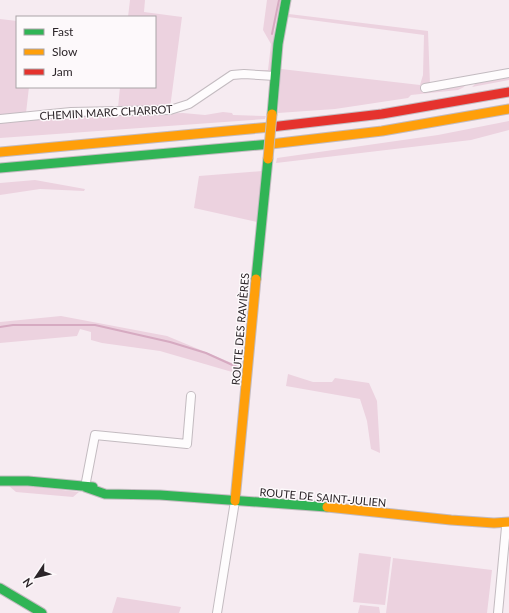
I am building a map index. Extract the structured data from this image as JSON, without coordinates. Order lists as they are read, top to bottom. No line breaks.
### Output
{"streets":{"main road":["ROUTE DES RAVIÈRES","ROUTE DE SAINT-JULIEN"],"street":["CHEMIN MARC CHARROT"]},"crossings":[["CHEMIN MARC CHARROT","ROUTE DES RAVIÈRES"],["ROUTE DES RAVIÈRES","ROUTE DE SAINT-JULIEN"]],"legend":["Fast","Slow","Jam"],"north":"bottom left"}
